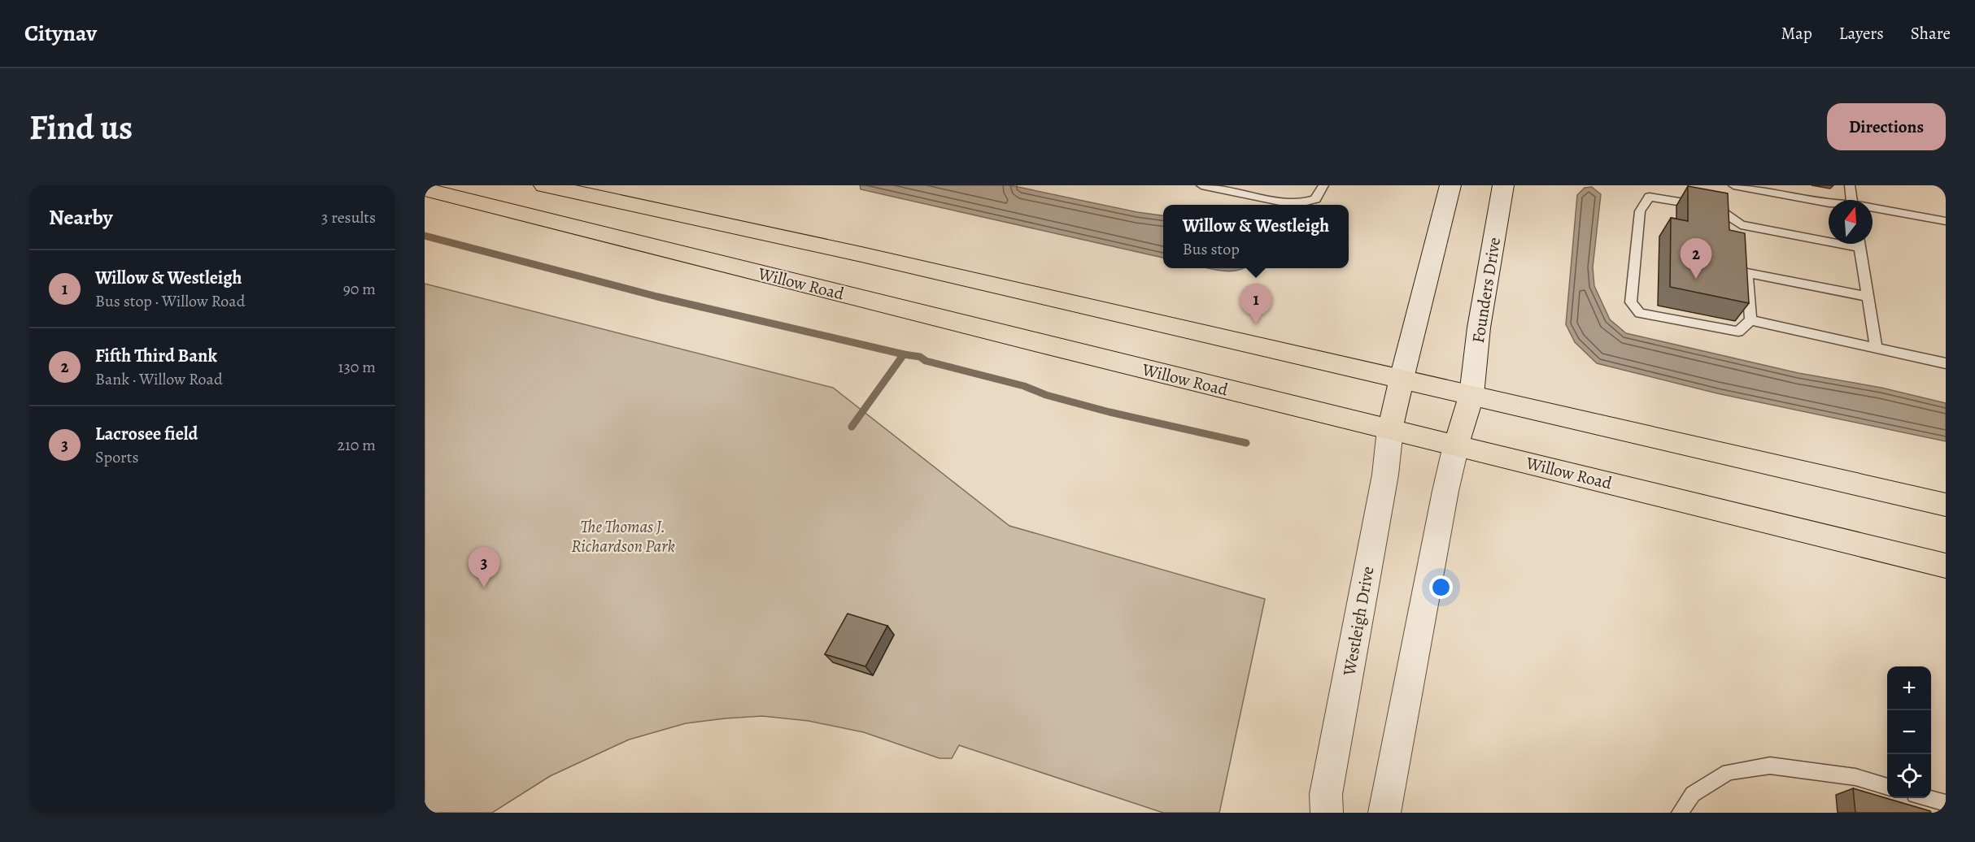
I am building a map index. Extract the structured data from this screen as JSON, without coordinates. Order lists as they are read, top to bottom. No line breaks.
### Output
{"streets":{"main road":["Willow Road"],"street":["Founders Drive","Westleigh Drive"]},"crossings":[["Willow Road","Westleigh Drive"]],"parks":["The Thomas J. Richardson Park"],"north":"top","page":{"header":"Citynav","nav":["Map","Layers","Share"],"buttons":"Directions","title":"Find us","heading":["Nearby","3 results"],"popup":["Willow & Westleigh","Bus stop"],"pins":["2","1","3"],"list":[{"mark":"1","name":"Willow & Westleigh","note":"Bus stop · Willow Road","value":"90 m"},{"mark":"2","name":"Fifth Third Bank","note":"Bank · Willow Road","value":"130 m"},{"mark":"3","name":"Lacrosee field","note":"Sports","value":"210 m"}],"map_buttons":["+","−"]}}
